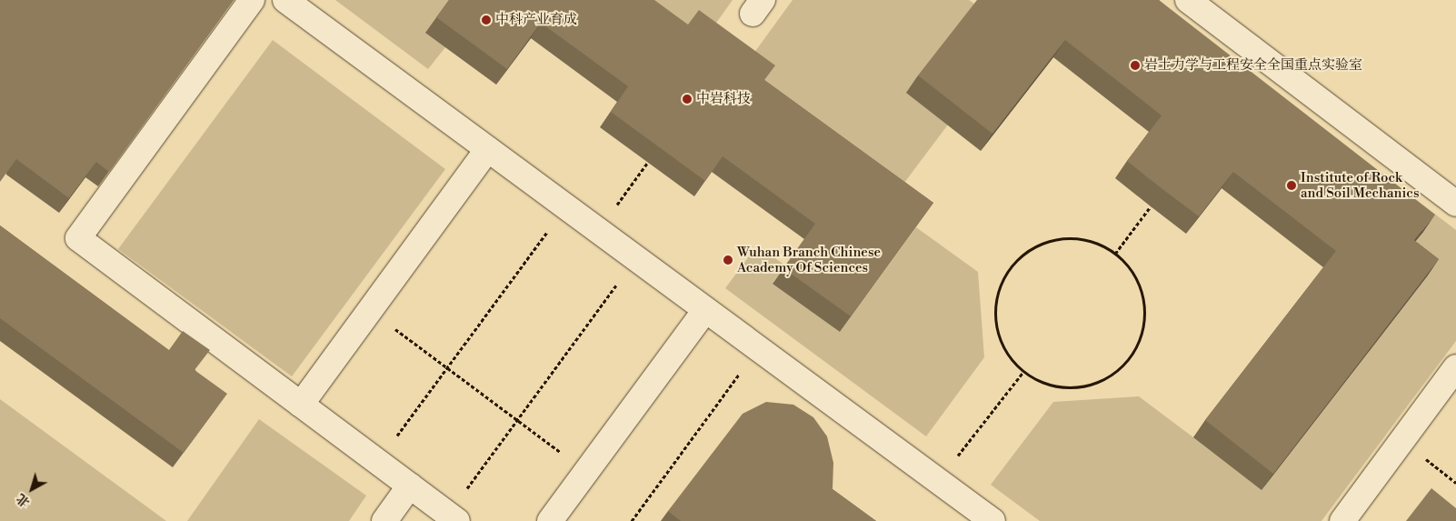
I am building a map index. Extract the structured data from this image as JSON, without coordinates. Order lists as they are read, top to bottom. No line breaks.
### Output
{"places":["中科产业育成","岩土力学与工程安全全国重点实验室","中岩科技","Institute of Rock and Soil Mechanics","Wuhan Branch Chinese Academy Of Sciences"],"north":"bottom left"}
